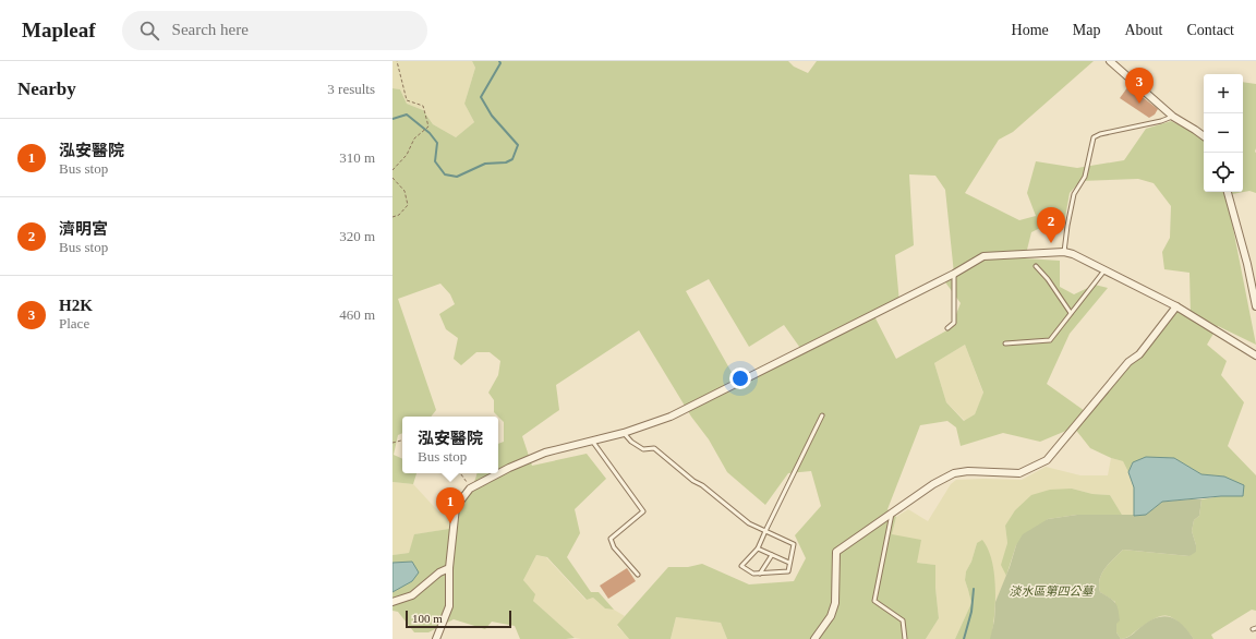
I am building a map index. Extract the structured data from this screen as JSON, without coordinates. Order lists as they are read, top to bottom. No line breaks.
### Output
{"parks":["淡水區第四公墓"],"scale_bar":"100 m","page":{"header":"Mapleaf","search":"Search here","nav":["Home","Map","About","Contact"],"heading":["Nearby","3 results"],"pins":["3","2","1"],"map_buttons":["+","−"],"list":[{"mark":"1","name":"泓安醫院","note":"Bus stop","value":"310 m"},{"mark":"2","name":"濟明宮","note":"Bus stop","value":"320 m"},{"mark":"3","name":"H2K","note":"Place","value":"460 m"}],"popup":["泓安醫院","Bus stop"],"scale":"100 m"}}
